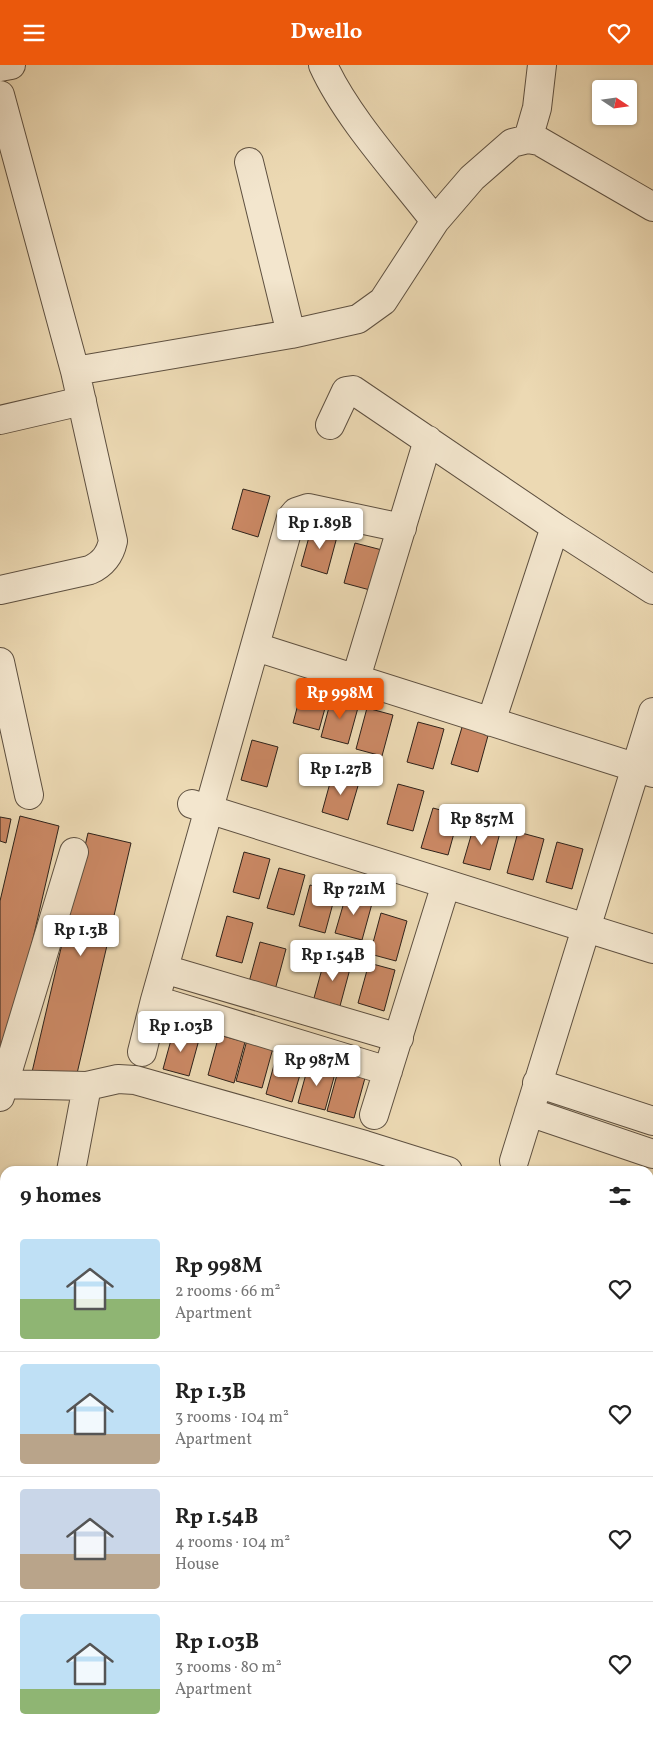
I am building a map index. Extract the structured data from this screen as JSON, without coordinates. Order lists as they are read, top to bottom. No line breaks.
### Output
{"north":"right","page":{"header":"Dwello","price":["Rp 1.89B","Rp 998M","Rp 1.27B","Rp 857M","Rp 721M","Rp 1.3B","Rp 1.54B","Rp 1.03B","Rp 987M"],"heading":"9 homes","list":[{"name":"Rp 998M","note":"2 rooms · 66 m² · Apartment"},{"name":"Rp 1.3B","note":"3 rooms · 104 m² · Apartment"},{"name":"Rp 1.54B","note":"4 rooms · 104 m² · House"},{"name":"Rp 1.03B","note":"3 rooms · 80 m² · Apartment"}]}}
